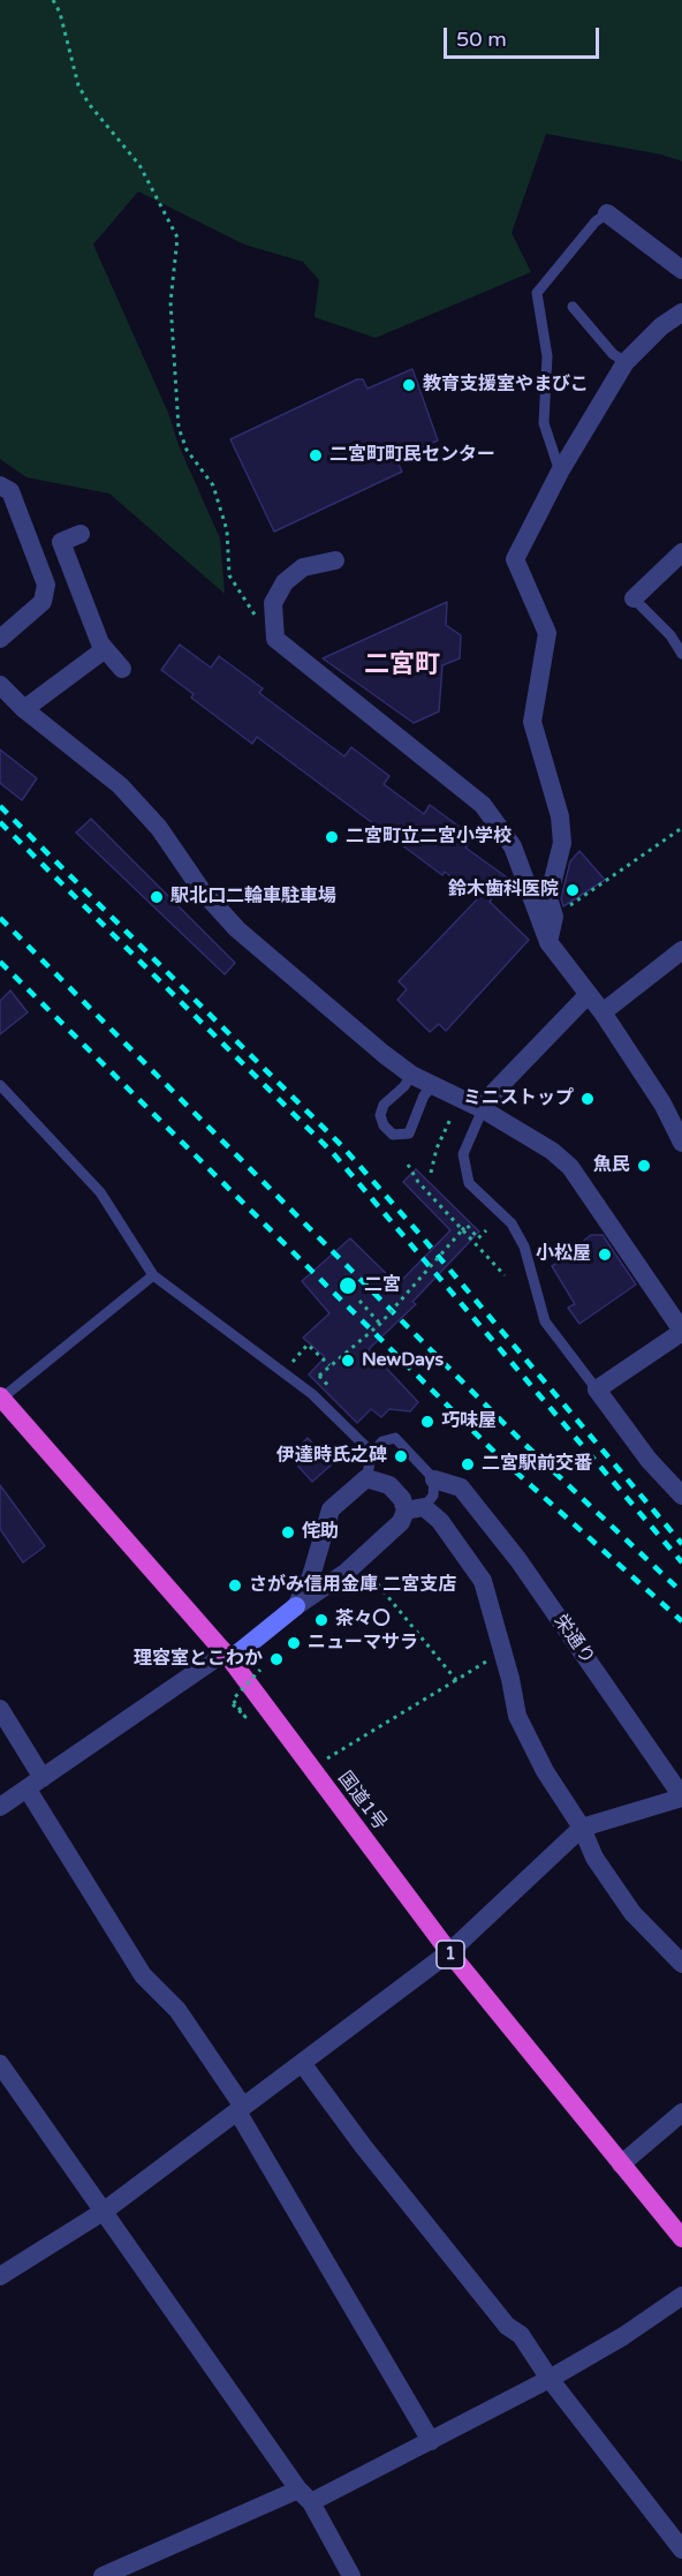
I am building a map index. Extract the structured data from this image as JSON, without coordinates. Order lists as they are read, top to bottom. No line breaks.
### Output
{"streets":{"highway":["国道1号","1"],"street":["栄通り"]},"districts":["二宮町"],"places":["教育支援室やまびこ","二宮町町民センター","二宮町立二宮小学校","鈴木歯科医院","駅北口二輪車駐車場","ミニストップ","魚民","小松屋","二宮","NewDays","巧味屋","伊達時氏之碑","二宮駅前交番","侘助","さがみ信用金庫 二宮支店","茶々〇","ニューマサラ","理容室とこわか"],"scale_bar":"50 m"}
